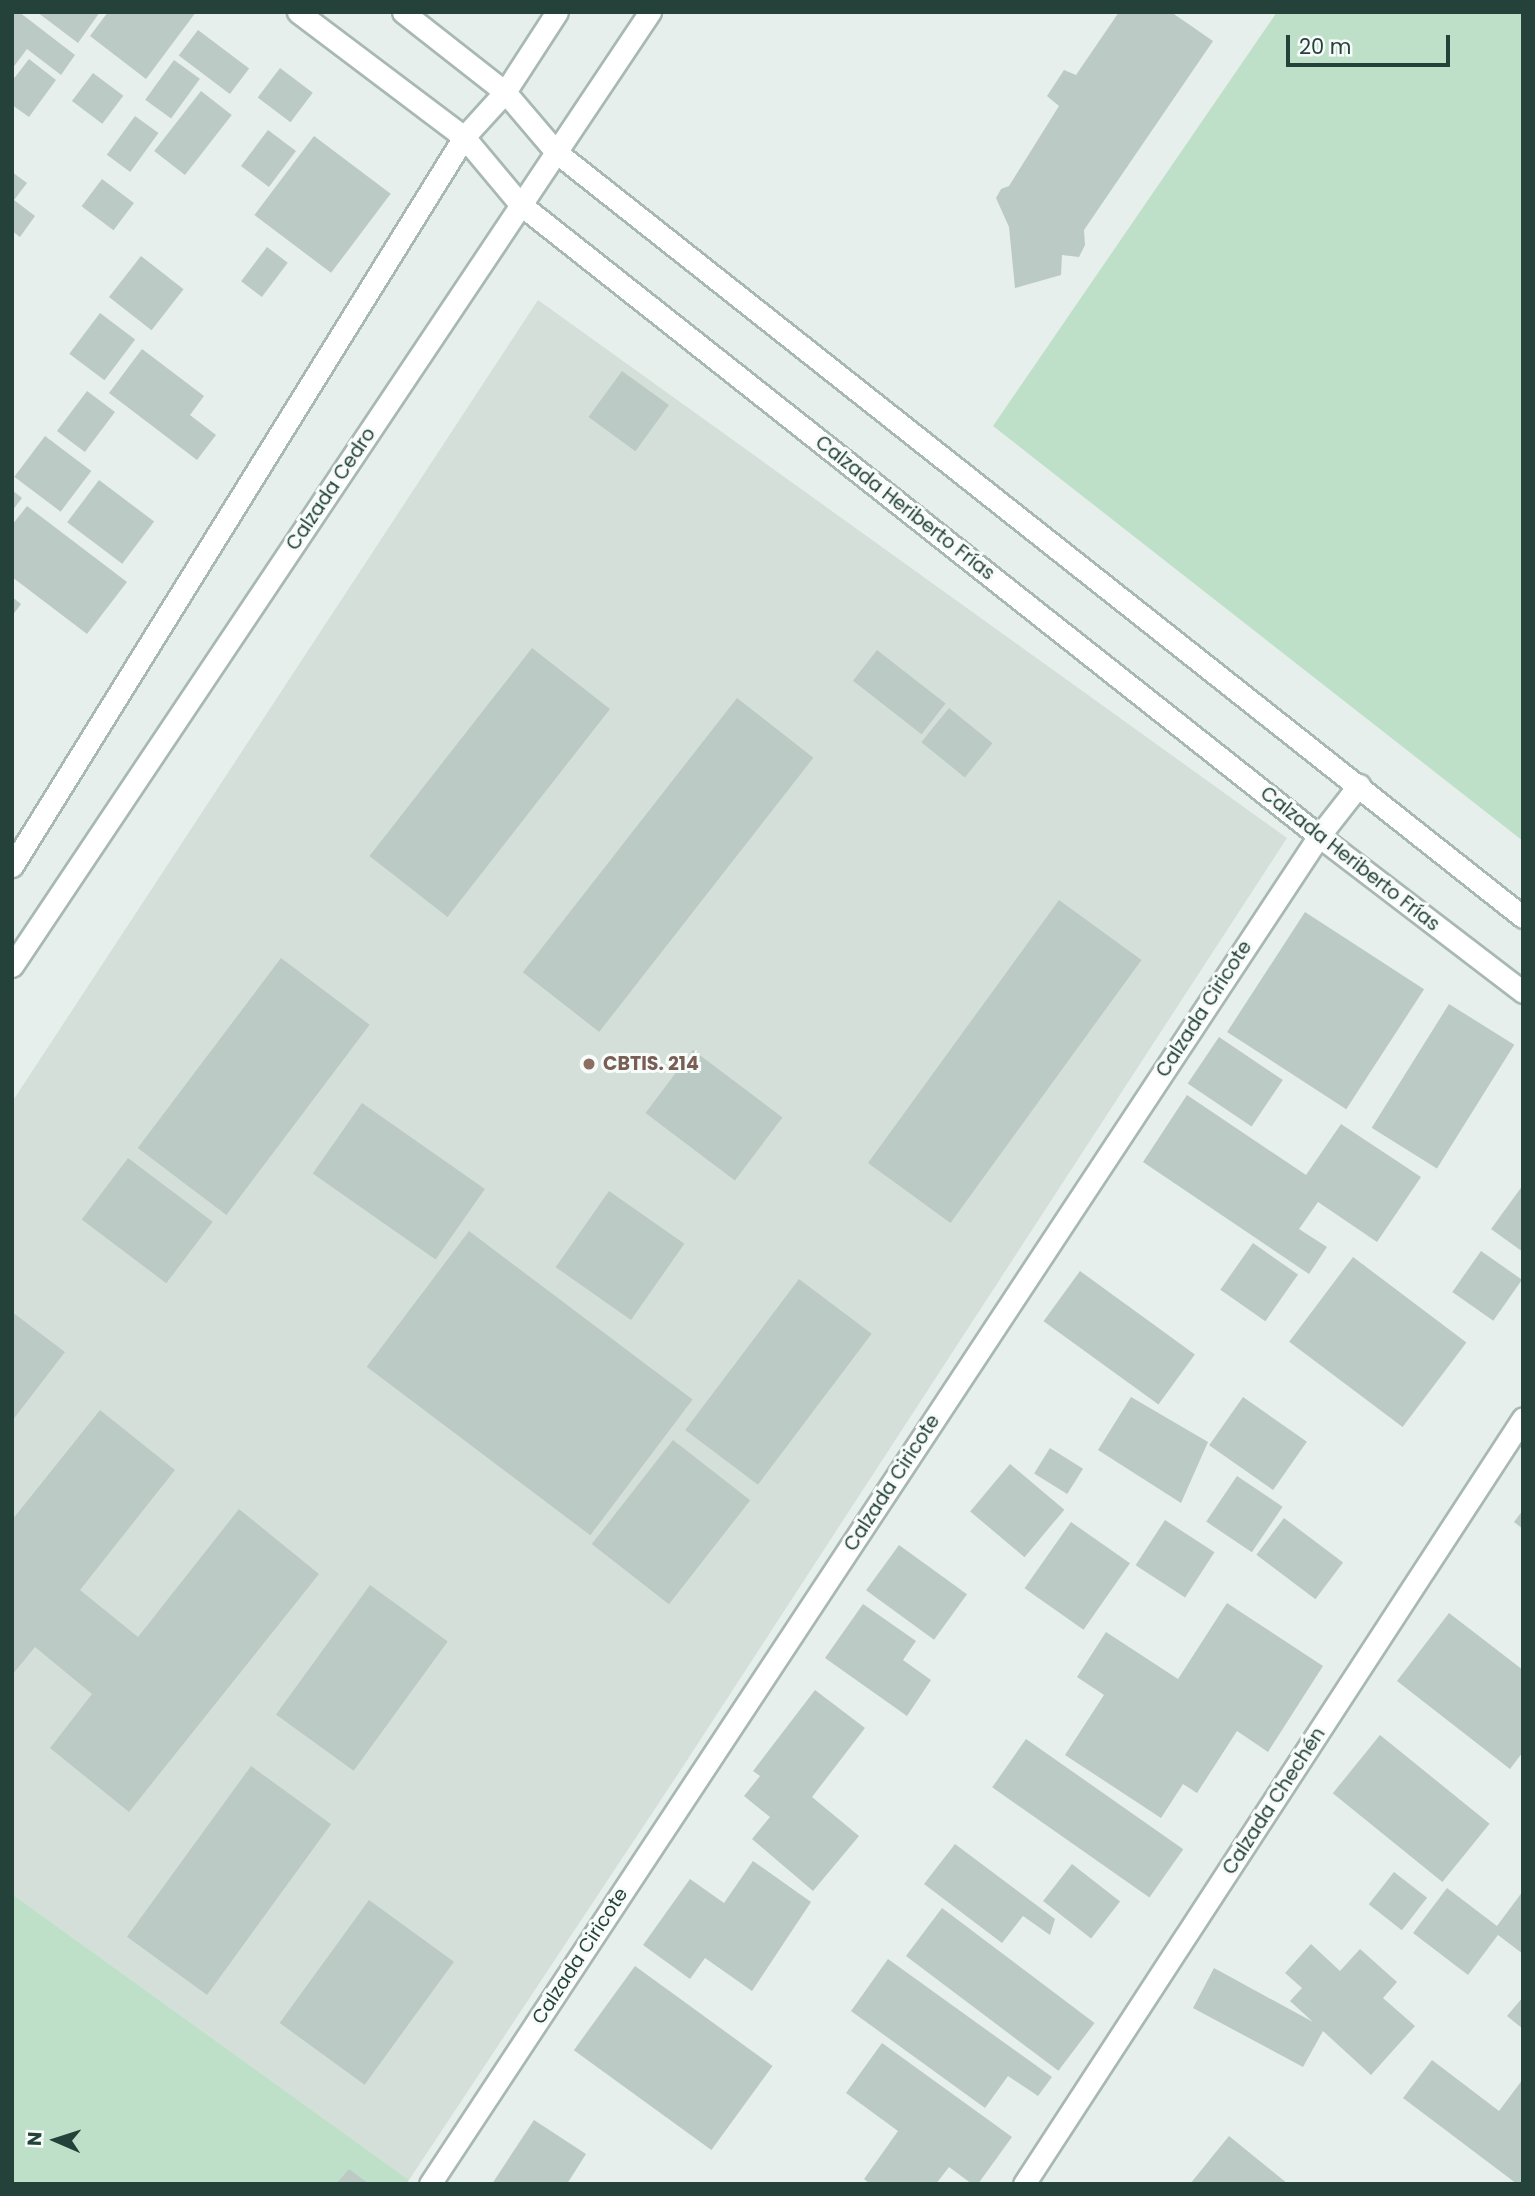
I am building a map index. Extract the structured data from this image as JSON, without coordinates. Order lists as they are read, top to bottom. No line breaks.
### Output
{"streets":{"street":["Calzada Cedro","Calzada Heriberto Frías","Calzada Ciricote","Calzada Chechén"]},"crossings":[["Calzada Cedro","Calzada Heriberto Frías"],["Calzada Heriberto Frías","Calzada Ciricote"]],"places":["CBTIS. 214"],"scale_bar":"20 m","north":"left"}
